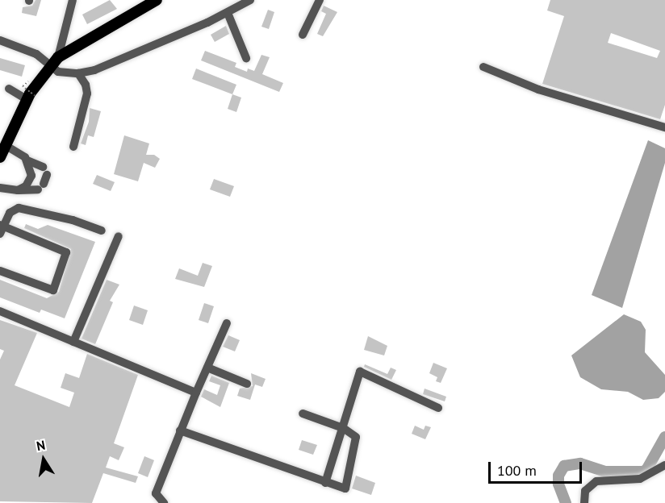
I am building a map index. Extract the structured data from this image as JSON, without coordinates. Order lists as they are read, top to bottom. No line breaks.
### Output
{"scale_bar":"100 m","north":"top"}
